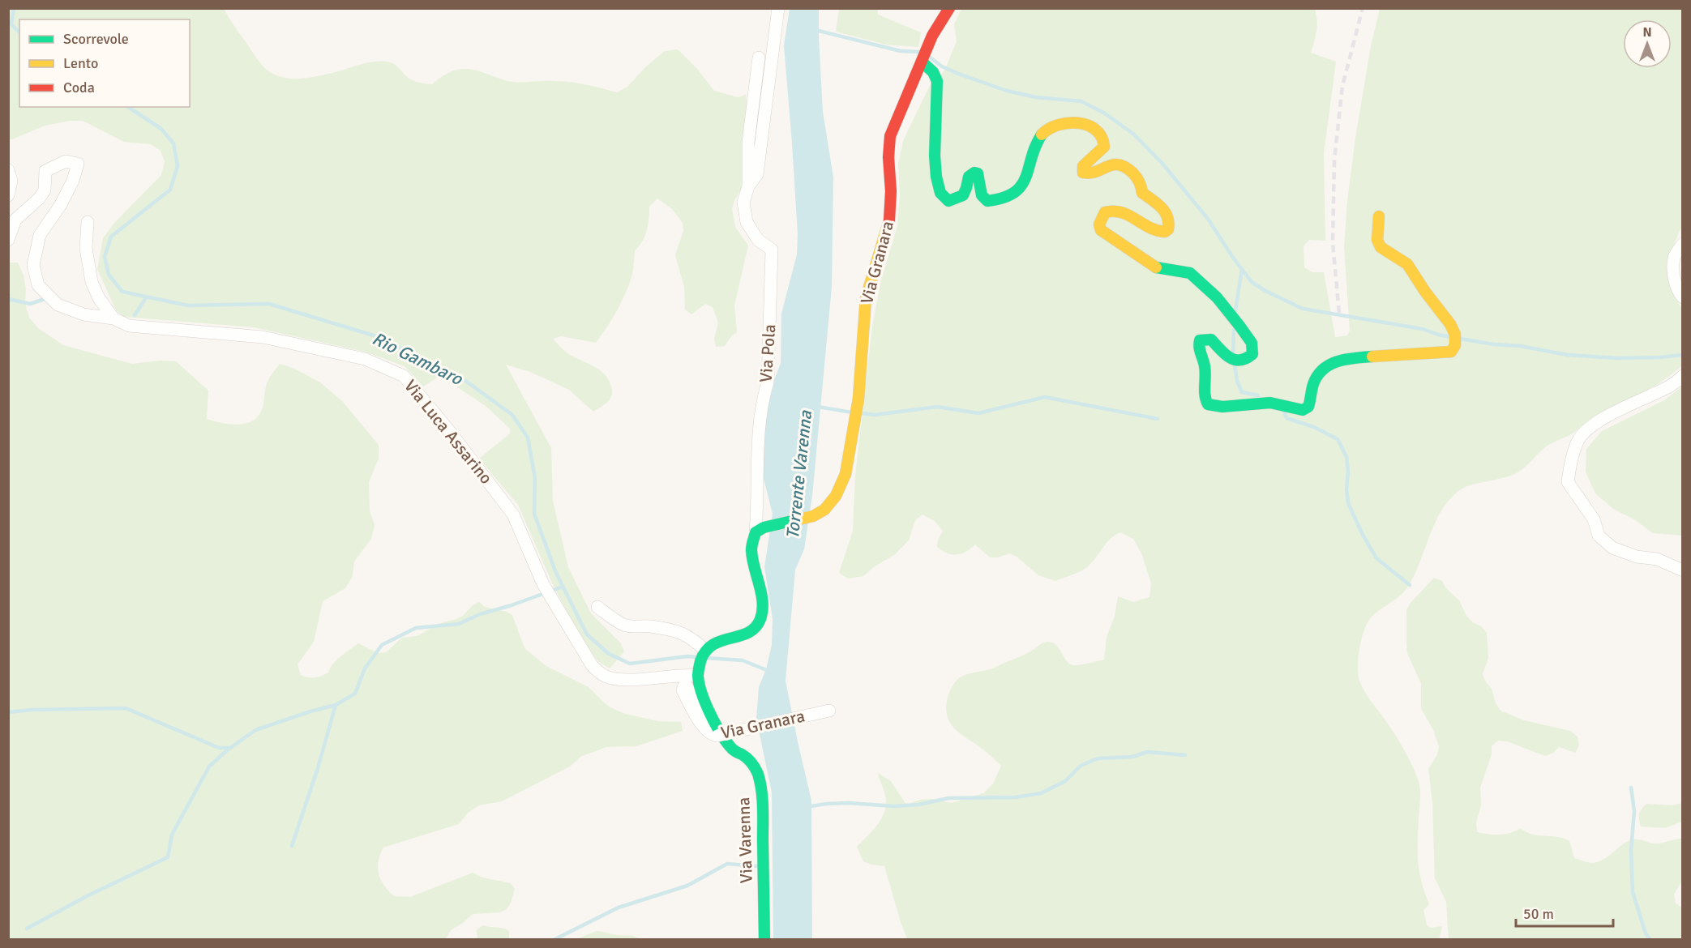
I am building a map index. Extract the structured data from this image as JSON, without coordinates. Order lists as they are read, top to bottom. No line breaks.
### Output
{"streets":{"street":["Via Granara","Via Pola","Via Luca Assarino","Via Varenna"]},"crossings":[["Via Granara","Via Pola"],["Via Granara","Via Varenna"],["Via Luca Assarino","Via Varenna"]],"water":["Rio Gambaro","Torrente Varenna"],"legend":["Scorrevole","Lento","Coda"],"scale_bar":"50 m","north":"top"}
